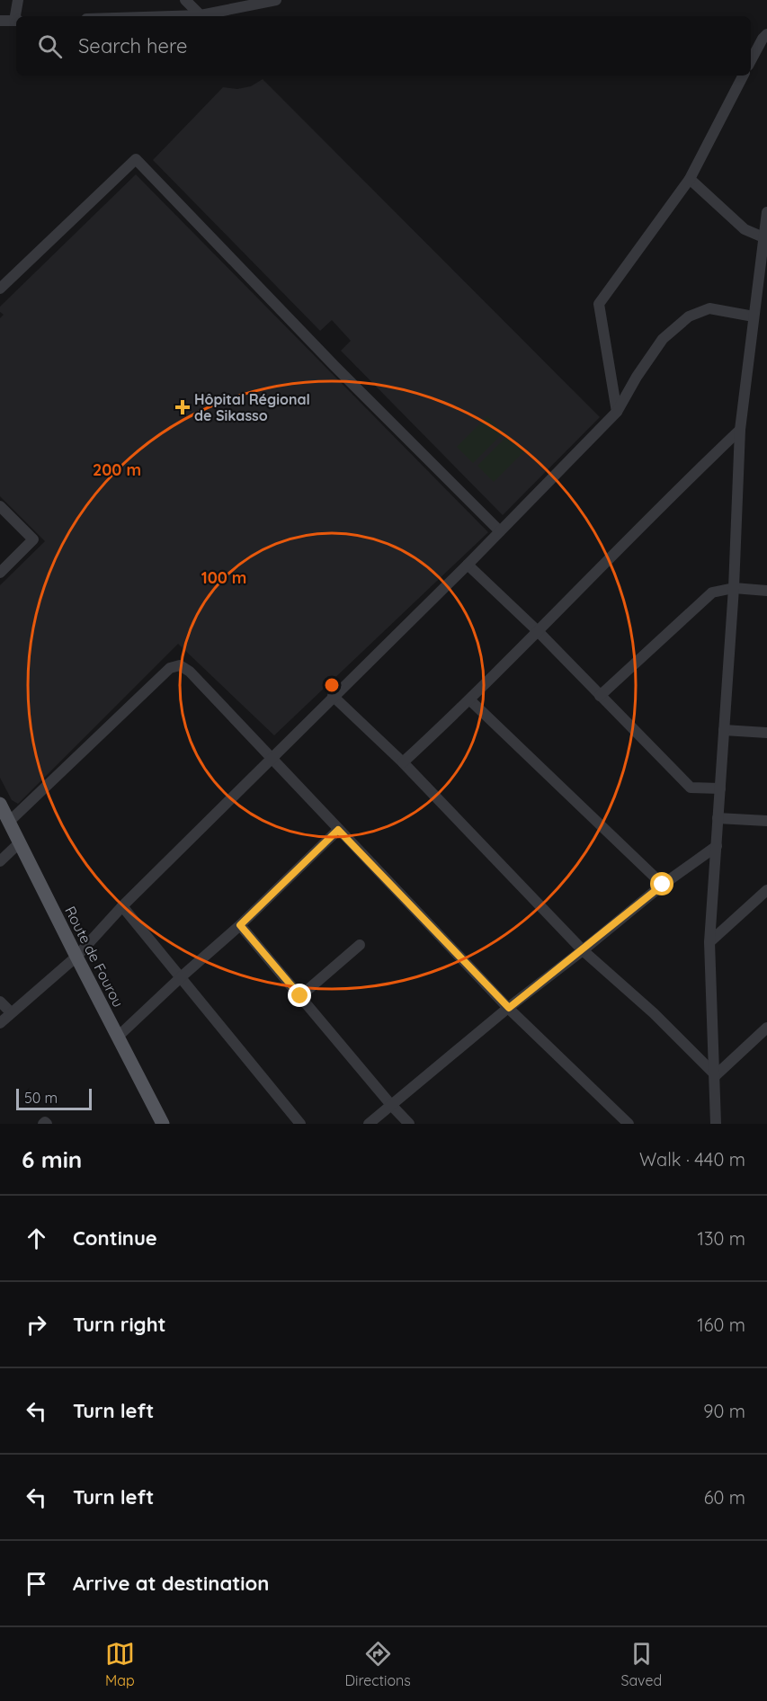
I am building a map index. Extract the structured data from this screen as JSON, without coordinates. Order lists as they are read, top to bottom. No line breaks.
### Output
{"streets":{"main road":["Route de Fourou"]},"places":{"health":["Hôpital Régional de Sikasso"]},"scale_bar":"50 m","page":{"search":"Search here","scale":"50 m","heading":["6 min","Walk · 440 m"],"list":[["Continue","130 m"],["Turn right","160 m"],["Turn left","90 m"],["Turn left","60 m"],"Arrive at destination"],"nav":["Map","Directions","Saved"]},"rings":["200 m","100 m"]}
